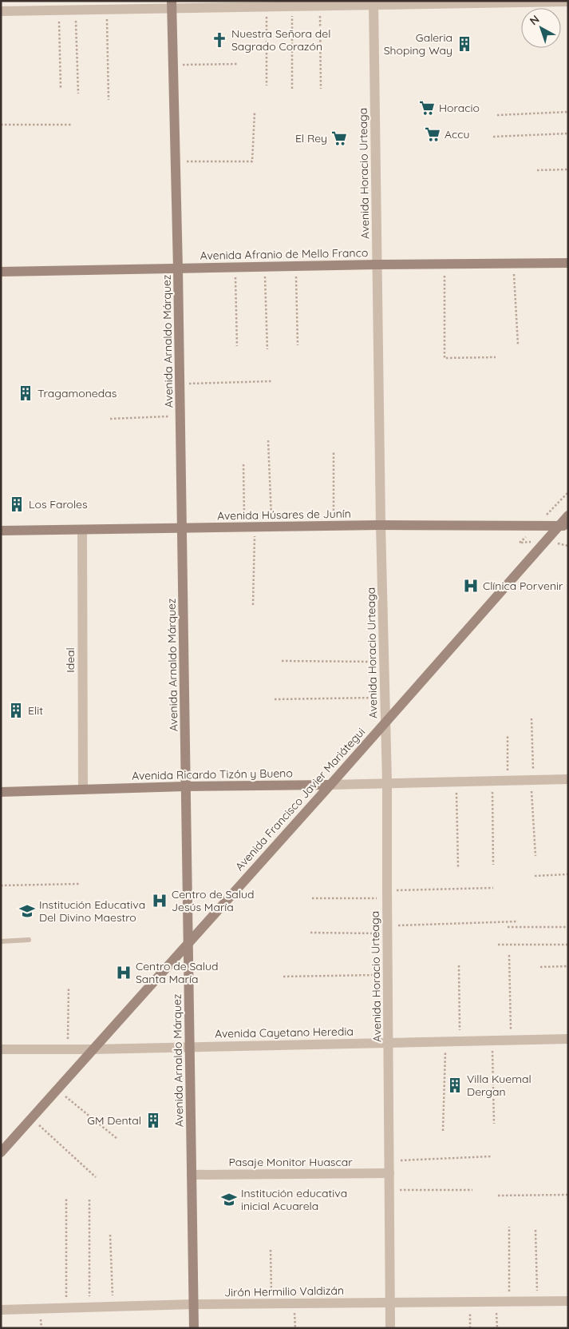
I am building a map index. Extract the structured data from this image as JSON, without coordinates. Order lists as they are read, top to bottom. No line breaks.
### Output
{"streets":{"street":["Avenida Horacio Urteaga","Avenida Afranio de Mello Franco","Avenida Arnaldo Márquez","Avenida Húsares de Junín","Ideal","Avenida Ricardo Tizón y Bueno","Avenida Francisco Javier Mariátegui","Avenida Cayetano Heredia","Pasaje Monitor Huascar","Jirón Hermilio Valdizán"]},"crossings":[["Avenida Horacio Urteaga","Avenida Afranio de Mello Franco"],["Avenida Horacio Urteaga","Avenida Húsares de Junín"],["Avenida Horacio Urteaga","Avenida Ricardo Tizón y Bueno"],["Avenida Horacio Urteaga","Avenida Francisco Javier Mariátegui"],["Avenida Horacio Urteaga","Avenida Cayetano Heredia"],["Avenida Horacio Urteaga","Pasaje Monitor Huascar"],["Avenida Horacio Urteaga","Jirón Hermilio Valdizán"],["Avenida Afranio de Mello Franco","Avenida Arnaldo Márquez"],["Avenida Arnaldo Márquez","Avenida Húsares de Junín"],["Avenida Arnaldo Márquez","Avenida Ricardo Tizón y Bueno"],["Avenida Arnaldo Márquez","Avenida Francisco Javier Mariátegui"],["Avenida Arnaldo Márquez","Avenida Cayetano Heredia"],["Avenida Arnaldo Márquez","Pasaje Monitor Huascar"],["Avenida Arnaldo Márquez","Jirón Hermilio Valdizán"],["Avenida Húsares de Junín","Ideal"],["Avenida Húsares de Junín","Avenida Francisco Javier Mariátegui"],["Ideal","Avenida Ricardo Tizón y Bueno"],["Avenida Ricardo Tizón y Bueno","Avenida Francisco Javier Mariátegui"],["Avenida Francisco Javier Mariátegui","Avenida Cayetano Heredia"]],"places":{"church":["Nuestra Señora del Sagrado Corazón"],"building":["Galeria Shoping Way","Tragamonedas","Los Faroles","Elit","Villa Kuemal Dergan","GM Dental"],"supermarket":["Horacio","Accu","El Rey"],"hospital":["Clínica Porvenir","Centro de Salud Jesús María","Centro de Salud Santa María"],"school or university":["Institución Educativa Del Divino Maestro","Institución educativa inicial Acuarela"]},"north":"top left"}
